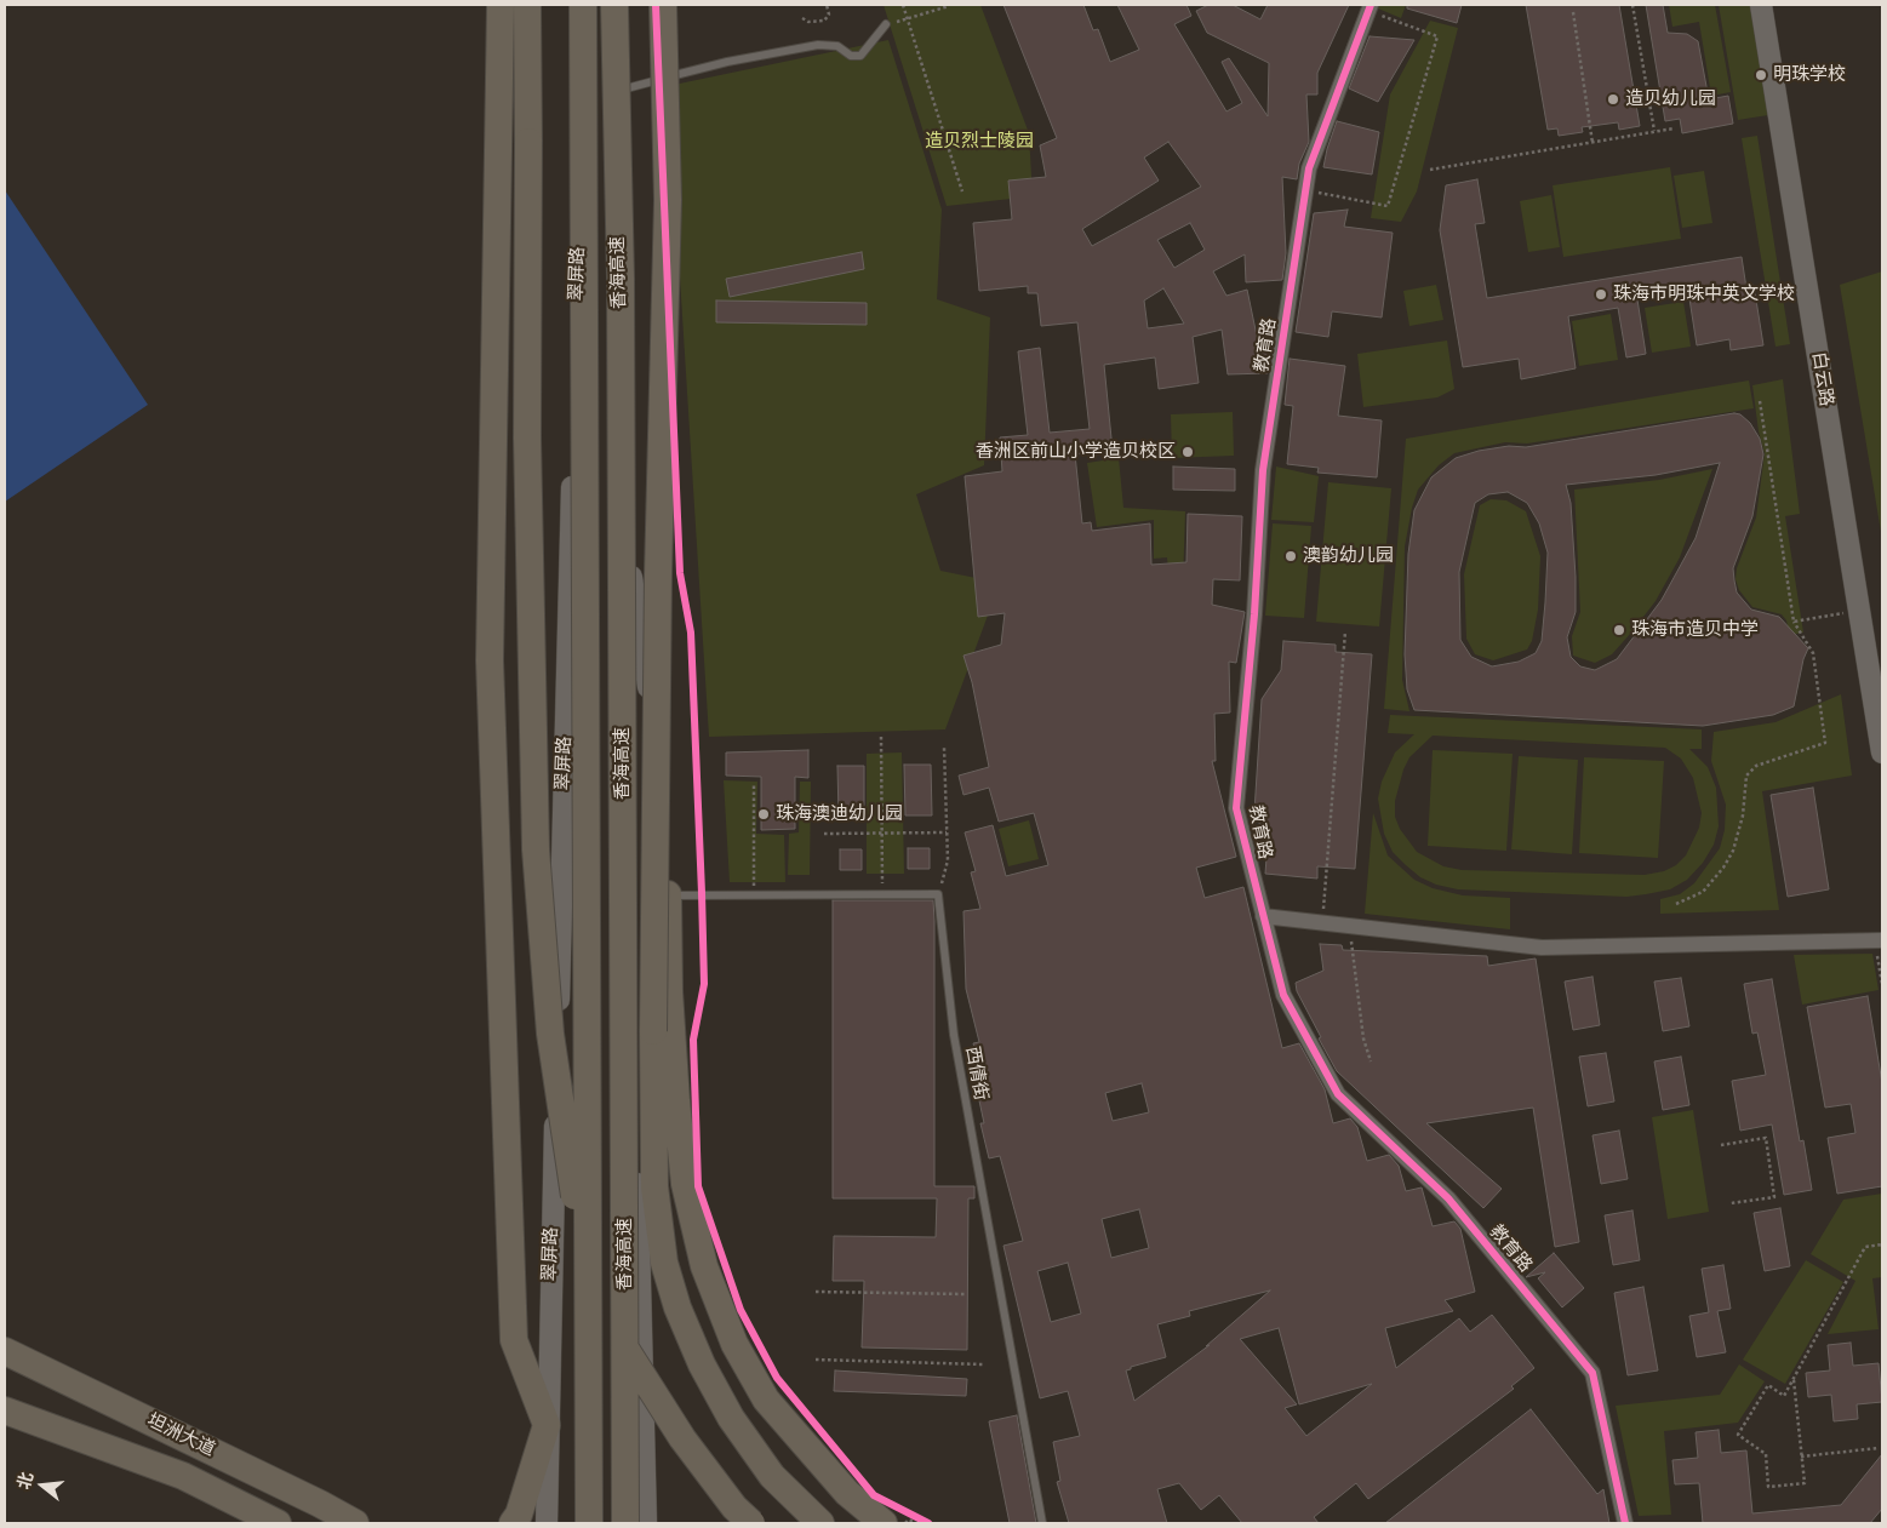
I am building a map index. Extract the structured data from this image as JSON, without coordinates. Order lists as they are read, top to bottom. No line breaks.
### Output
{"streets":{"highway":["香海高速","坦洲大道"],"main road":["翠屏路","白云路"],"street":["教育路"],"lane":["西倩街"]},"parks":["造贝烈士陵园"],"places":["明珠学校","造贝幼儿园","珠海市明珠中英文学校","香洲区前山小学造贝校区","澳韵幼儿园","珠海市造贝中学","珠海澳迪幼儿园"],"north":"left"}
